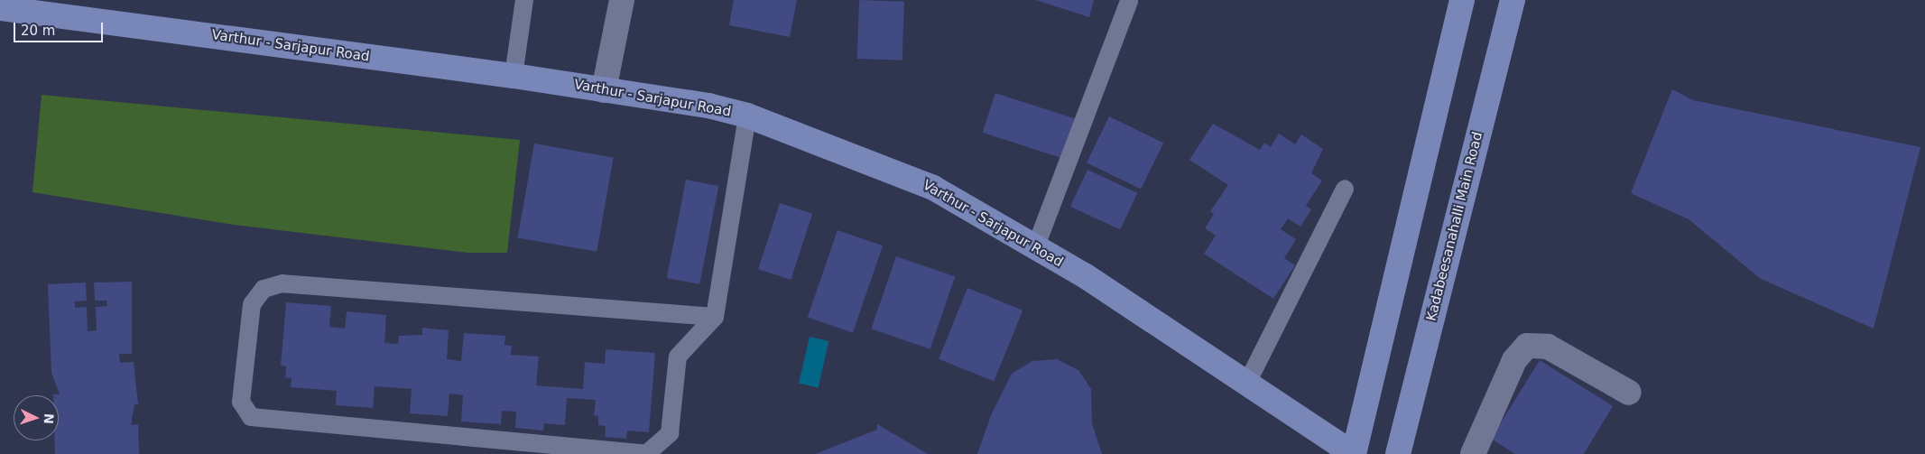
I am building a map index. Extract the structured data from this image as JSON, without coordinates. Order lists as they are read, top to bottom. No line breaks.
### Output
{"streets":{"main road":["Varthur - Sarjapur Road","Kadabeesanahalli Main Road"]},"scale_bar":"20 m","north":"right"}
